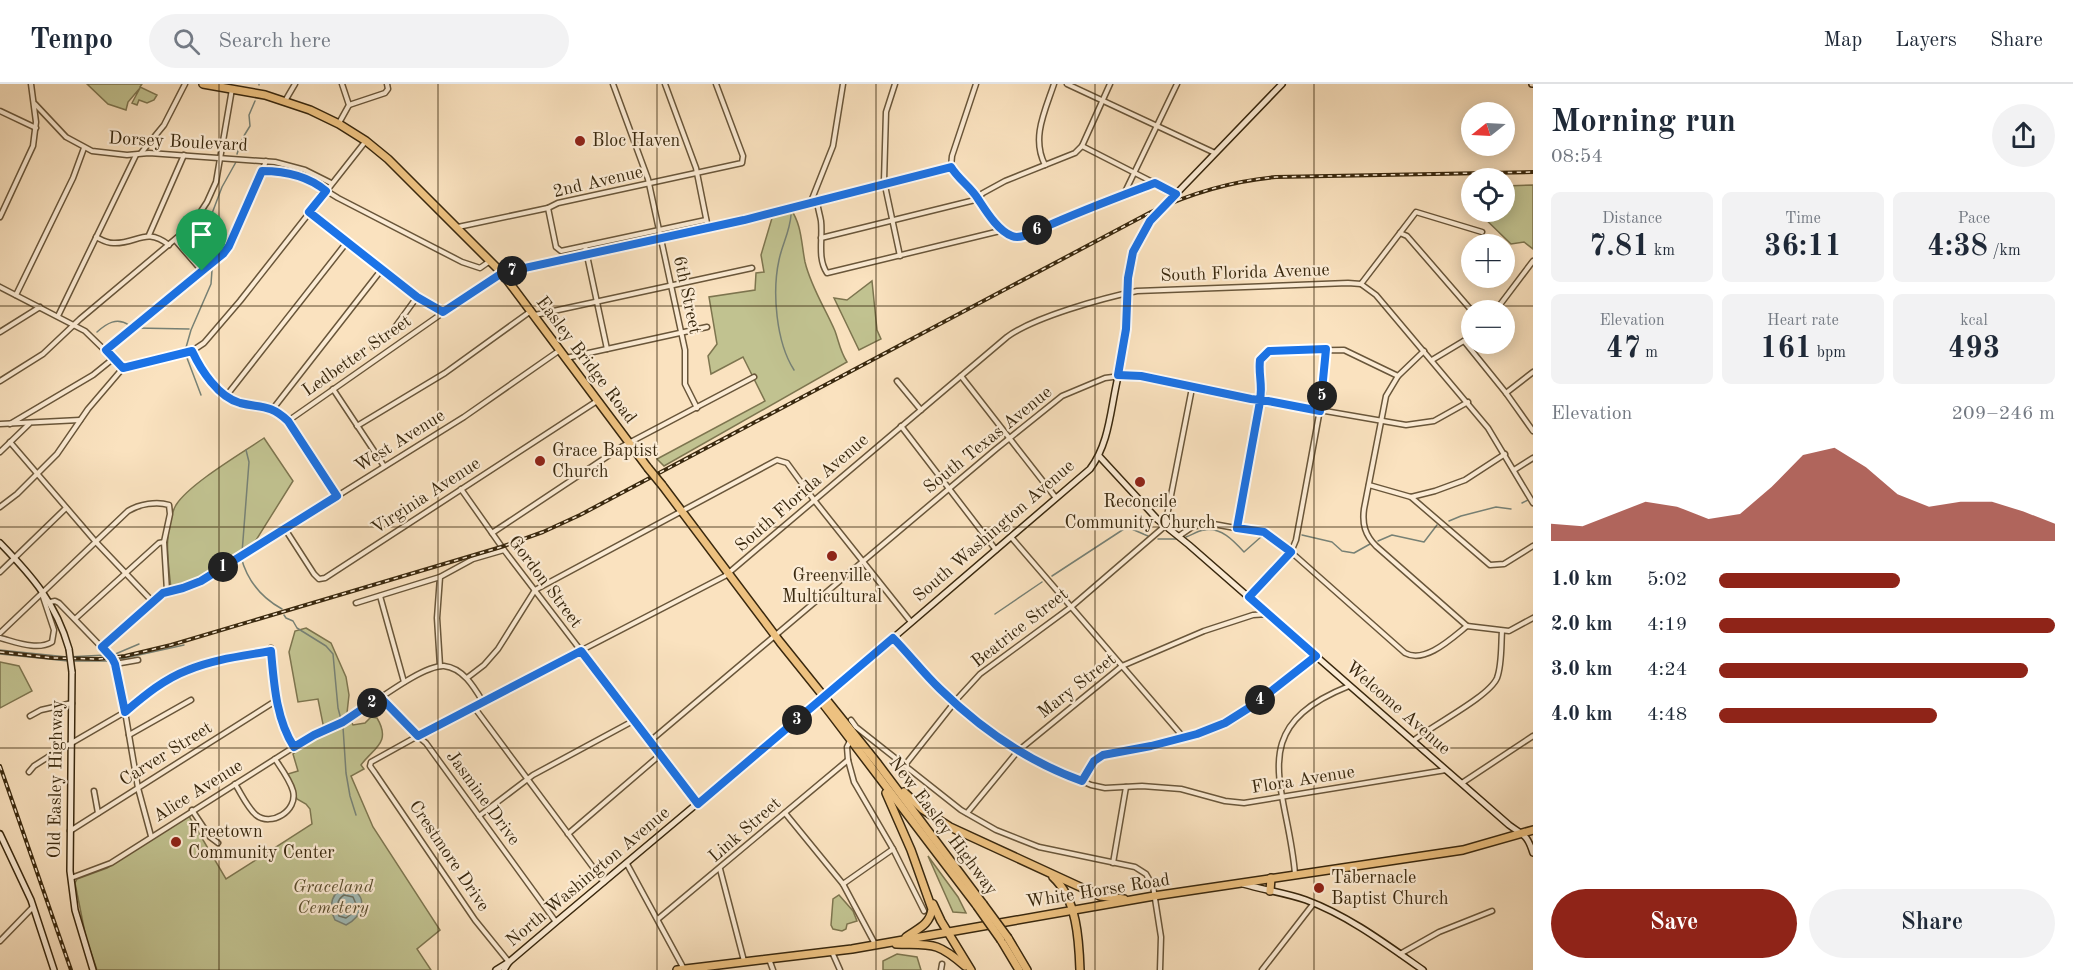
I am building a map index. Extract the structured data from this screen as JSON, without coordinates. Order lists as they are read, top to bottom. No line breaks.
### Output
{"streets":{"highway":["Easley Bridge Road","New Easley Highway","White Horse Road"],"main road":["South Washington Avenue","Welcome Avenue","Old Easley Highway","North Washington Avenue"],"street":["Dorsey Boulevard","2nd Avenue","South Florida Avenue","6th Street","Ledbetter Street","South Texas Avenue","West Avenue","Virginia Avenue","Gordon Street","Beatrice Street","Mary Street","Carver Street","Flora Avenue","Alice Avenue","Jasmine Drive","Link Street","Crestmore Drive"]},"crossings":[["Dorsey Boulevard","Easley Bridge Road"],["2nd Avenue","6th Street"],["2nd Avenue","Easley Bridge Road"],["South Florida Avenue","Easley Bridge Road"],["South Florida Avenue","South Washington Avenue"],["South Florida Avenue","Gordon Street"],["South Florida Avenue","Jasmine Drive"],["South Florida Avenue","Crestmore Drive"],["Ledbetter Street","Easley Bridge Road"],["Easley Bridge Road","South Texas Avenue"],["Easley Bridge Road","West Avenue"],["Easley Bridge Road","Virginia Avenue"],["Easley Bridge Road","South Washington Avenue"],["Easley Bridge Road","New Easley Highway"],["Easley Bridge Road","North Washington Avenue"],["South Texas Avenue","South Washington Avenue"],["South Texas Avenue","Gordon Street"],["West Avenue","Virginia Avenue"],["Virginia Avenue","Gordon Street"],["South Washington Avenue","Welcome Avenue"],["South Washington Avenue","Flora Avenue"],["South Washington Avenue","North Washington Avenue"],["Gordon Street","North Washington Avenue"],["Beatrice Street","Welcome Avenue"],["Beatrice Street","Flora Avenue"],["Mary Street","Welcome Avenue"],["Mary Street","Flora Avenue"],["Welcome Avenue","Flora Avenue"],["Welcome Avenue","White Horse Road"],["Carver Street","Old Easley Highway"],["Old Easley Highway","Alice Avenue"],["Alice Avenue","Jasmine Drive"],["Jasmine Drive","North Washington Avenue"],["Crestmore Drive","North Washington Avenue"]],"parks":["Graceland Cemetery"],"places":["Bloc Haven","Grace Baptist Church","Reconcile Community Church","Greenville Multicultural","Freetown Community Center","Tabernacle Baptist Church"],"north":"left","page":{"header":"Tempo","search":"Search here","nav":["Map","Layers","Share"],"heading":["Morning run","08:54"],"map_buttons":["+","−"],"stats":[["Distance","7.81 km"],["Time","36:11"],["Pace","4:38 /km"],["Elevation","47 m"],["Heart rate","161 bpm"],["kcal","493"]],"pins":["6","7","5","1","4","2","3"],"chart":["Elevation","209–246 m"],"list":[{"name":"1.0 km","note":"5:02"},{"name":"2.0 km","note":"4:19"},{"name":"3.0 km","note":"4:24"},{"name":"4.0 km","note":"4:48"}],"buttons":["Save","Share"]}}
